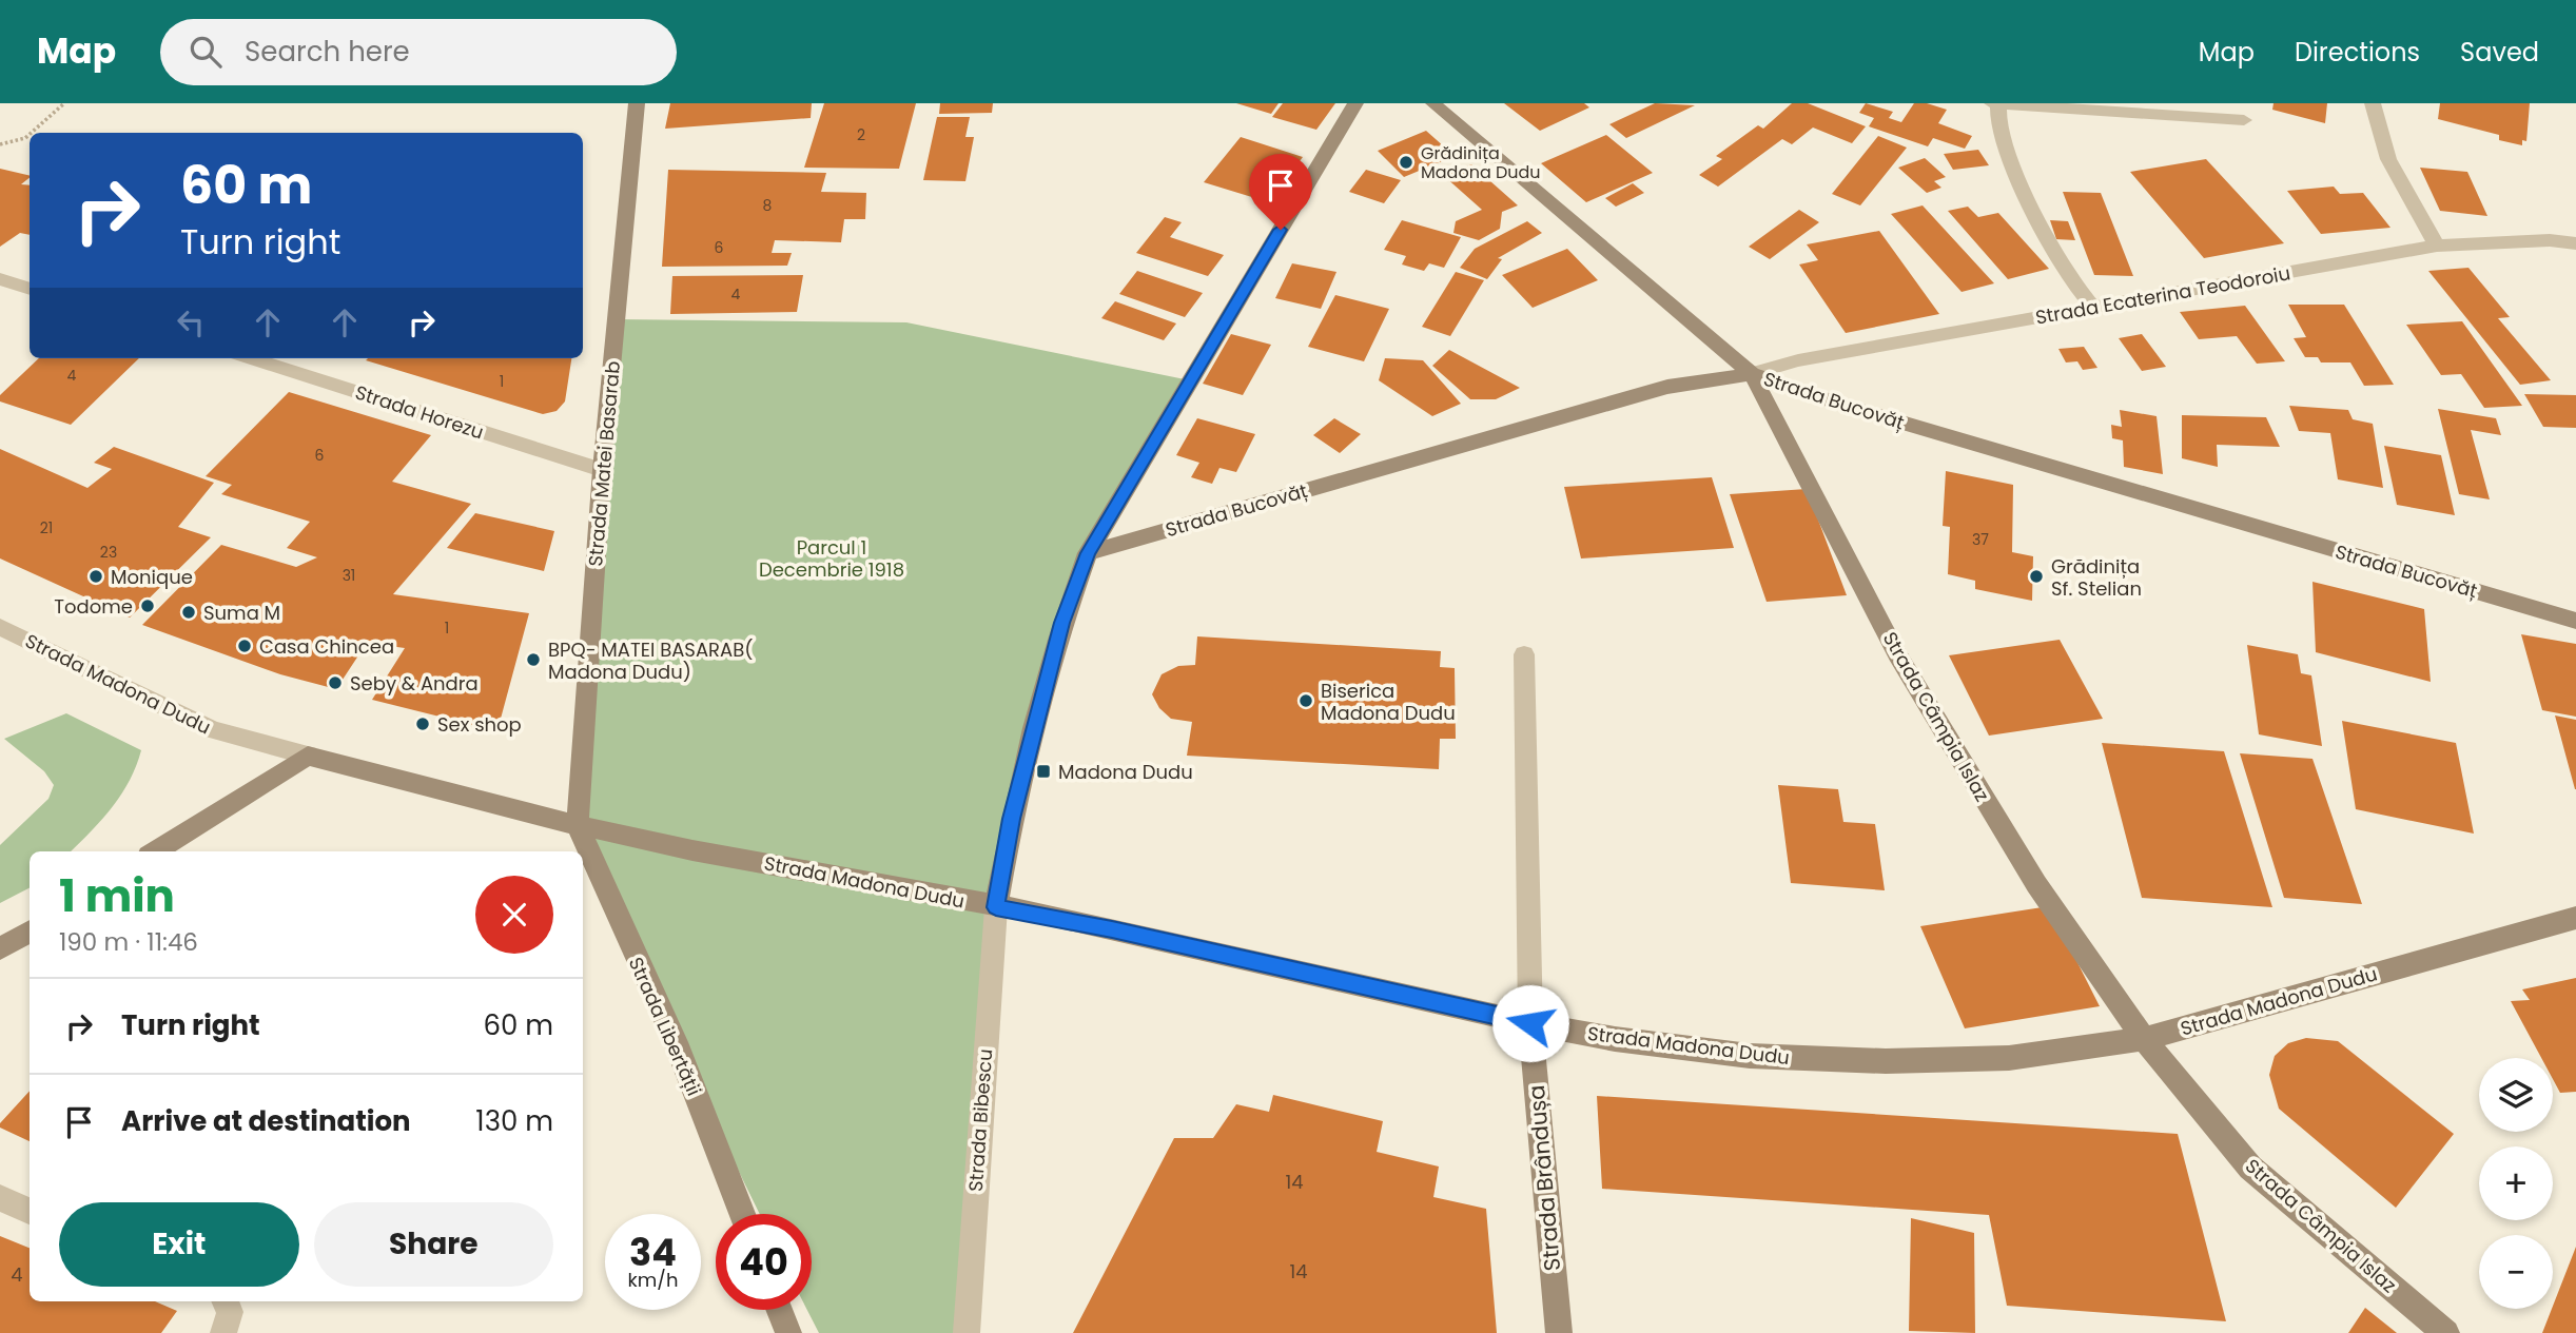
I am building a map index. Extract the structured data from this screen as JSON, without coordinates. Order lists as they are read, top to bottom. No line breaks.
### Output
{"streets":{"street":["Strada Ecaterina Teodoroiu","Strada Bucovăț","Strada Horezu","Strada Matei Basarab","Strada Madona Dudu","Strada Câmpia Islaz","Strada Libertății","Strada Bibescu","Strada Brândușa"]},"crossings":[["Strada Ecaterina Teodoroiu","Strada Bucovăț"],["Strada Ecaterina Teodoroiu","Strada Câmpia Islaz"],["Strada Bucovăț","Strada Câmpia Islaz"],["Strada Horezu","Strada Matei Basarab"],["Strada Matei Basarab","Strada Madona Dudu"],["Strada Matei Basarab","Strada Libertății"],["Strada Madona Dudu","Strada Câmpia Islaz"],["Strada Madona Dudu","Strada Libertății"],["Strada Madona Dudu","Strada Bibescu"],["Strada Madona Dudu","Strada Brândușa"]],"parks":["Parcul 1 Decembrie 1918"],"places":{"other":["Grădinița Madona Dudu","Monique","Grădinița Sf. Stelian","Todome","Suma M","Casa Chincea","BPQ- MATEI BASARAB( Madona Dudu)","Seby & Andra","Biserica Madona Dudu","Sex shop"],"transit":["Madona Dudu"]},"house_numbers":["2","8","6","4","4","1","6","21","37","23","31","1","14","14","4"],"page":{"header":"Map","search":"Search here","nav":["Map","Directions","Saved"],"turn":["60 m","Turn right"],"heading":["1 min","190 m · 11:46"],"list":[{"name":"Turn right","value":"60 m"},{"name":"Arrive at destination","value":"130 m"}],"map_buttons":["+","−"],"buttons":["Exit","Share"],"speed":"34 km/h","limit":"40"}}
